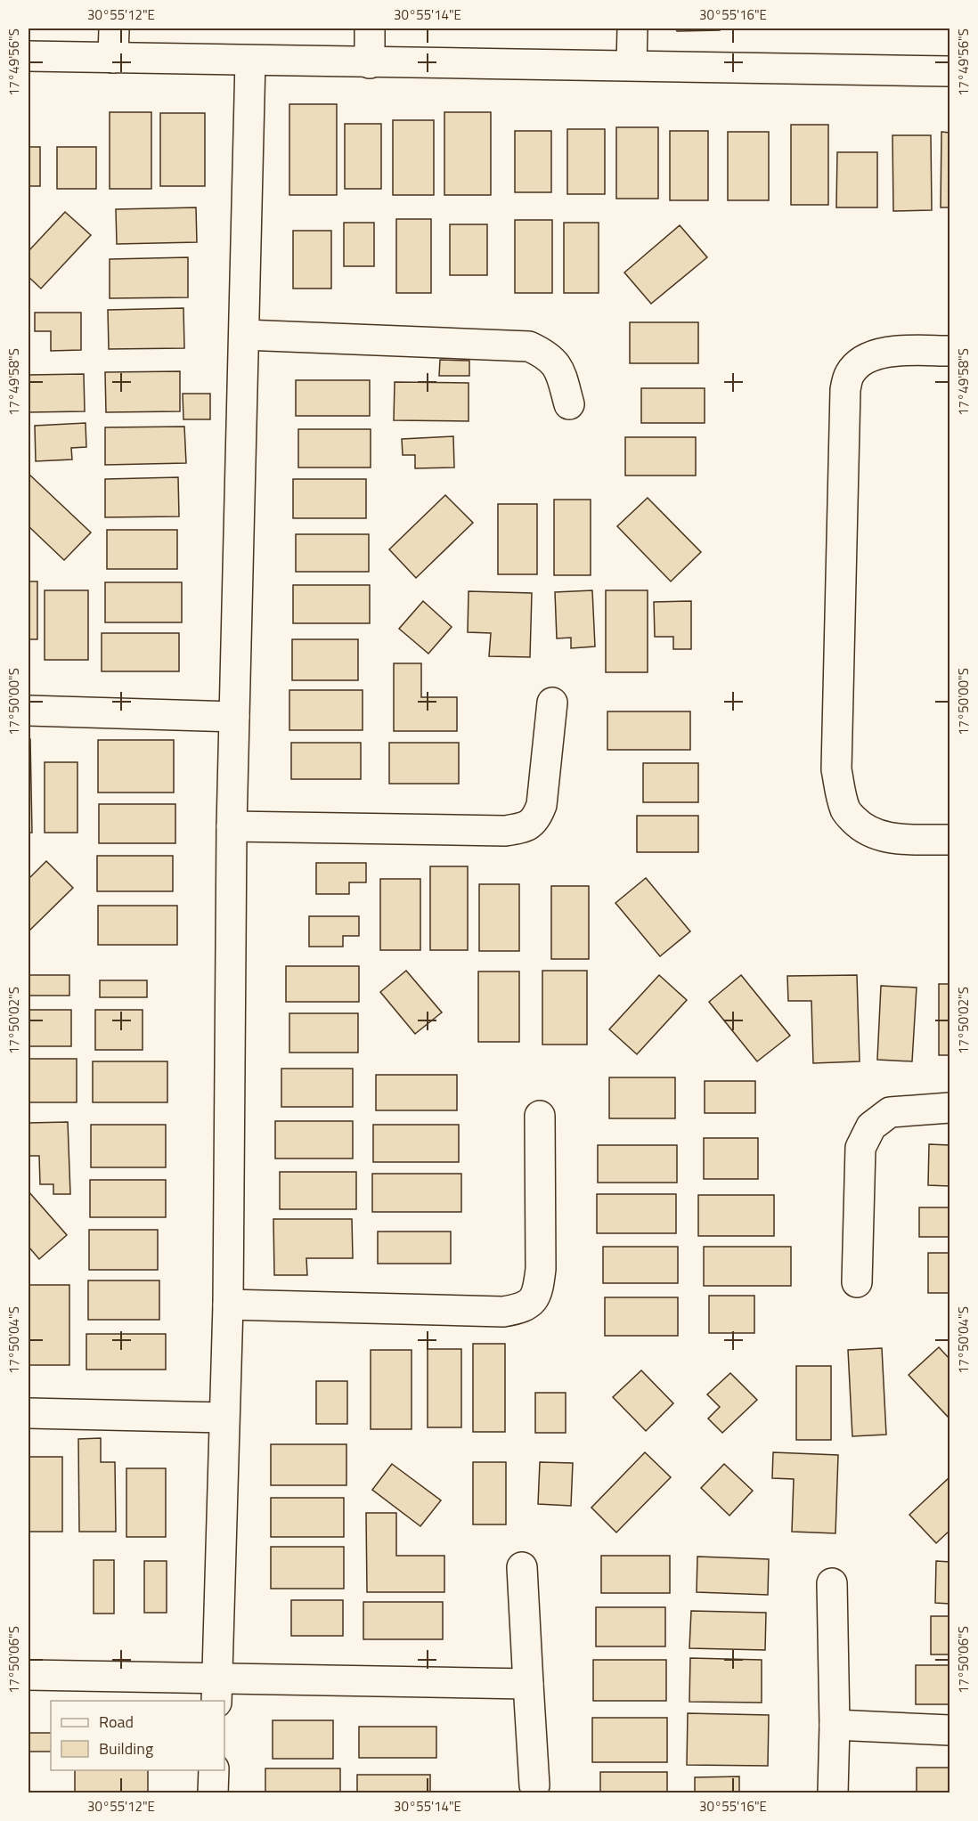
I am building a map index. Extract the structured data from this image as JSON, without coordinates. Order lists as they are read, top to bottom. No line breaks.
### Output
{"legend":["Road","Building"],"coordinates":["30°55'12\"E","30°55'14\"E","30°55'16\"E","17°49'56\"S","17°49'58\"S","17°50'00\"S","17°50'02\"S","17°50'04\"S","17°50'06\"S"]}
